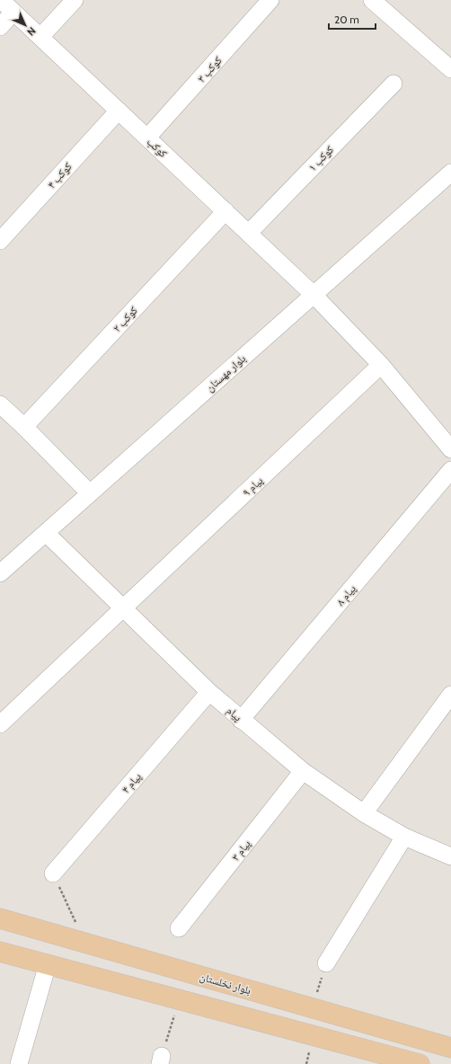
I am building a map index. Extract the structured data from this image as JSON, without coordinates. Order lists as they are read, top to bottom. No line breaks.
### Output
{"streets":{"main road":["بلوار نخلستان"],"street":["کوکب ۳","کوکب","کوکب ۱","کوکب ۴","کوکب ۲","بلوار مهستان","پیام ۹","پیام ۸","پیام","پیام ۴","پیام ۳"]},"crossings":[["کوکب ۳","کوکب"],["کوکب","کوکب ۱"],["کوکب","کوکب ۴"],["کوکب","کوکب ۲"],["کوکب","بلوار مهستان"],["کوکب","پیام ۹"],["بلوار مهستان","پیام"],["پیام ۹","پیام"],["پیام ۸","پیام"],["پیام","پیام ۴"],["پیام","پیام ۳"]],"scale_bar":"20 m","north":"bottom right"}
